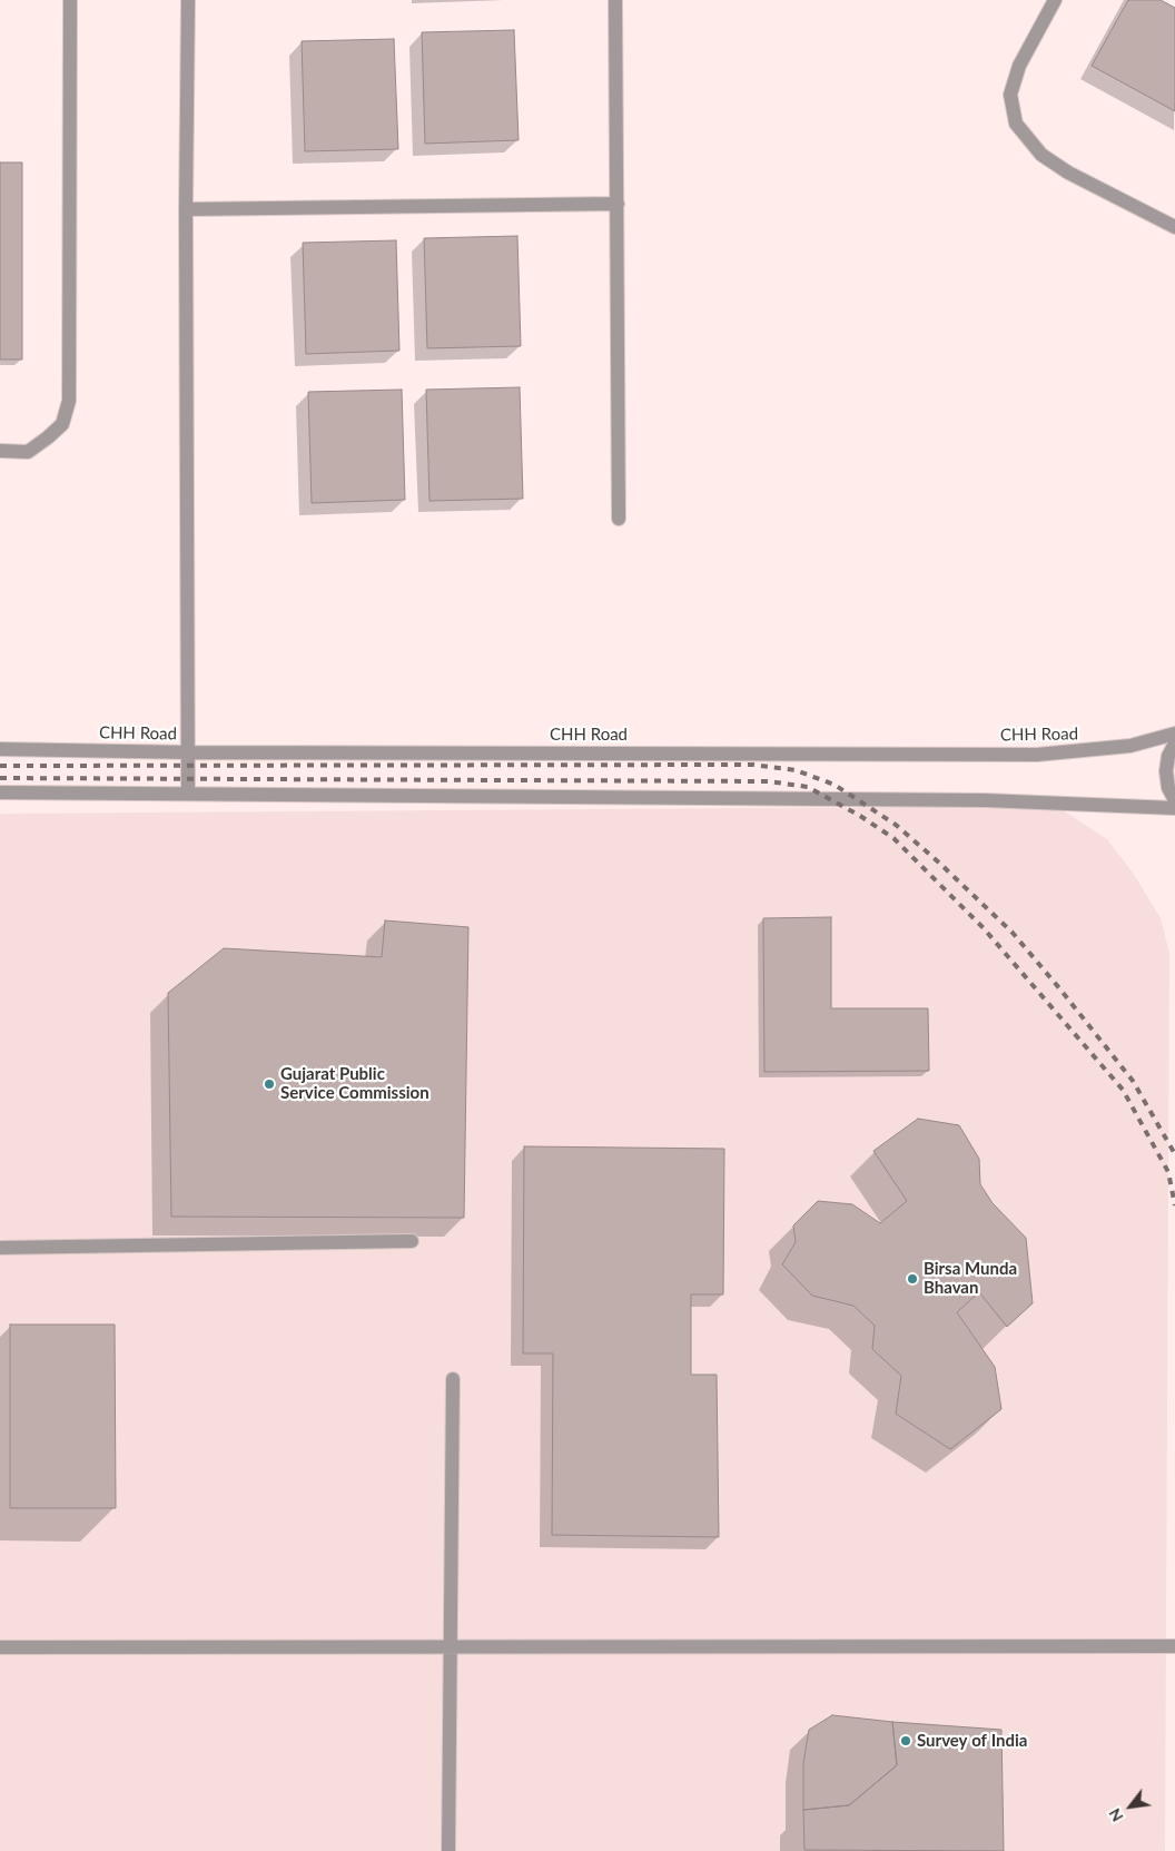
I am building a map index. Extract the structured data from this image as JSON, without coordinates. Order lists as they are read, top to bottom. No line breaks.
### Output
{"streets":{"street":["CHH Road"]},"places":["Gujarat Public Service Commission","Birsa Munda Bhavan","Survey of India"],"north":"bottom left"}
